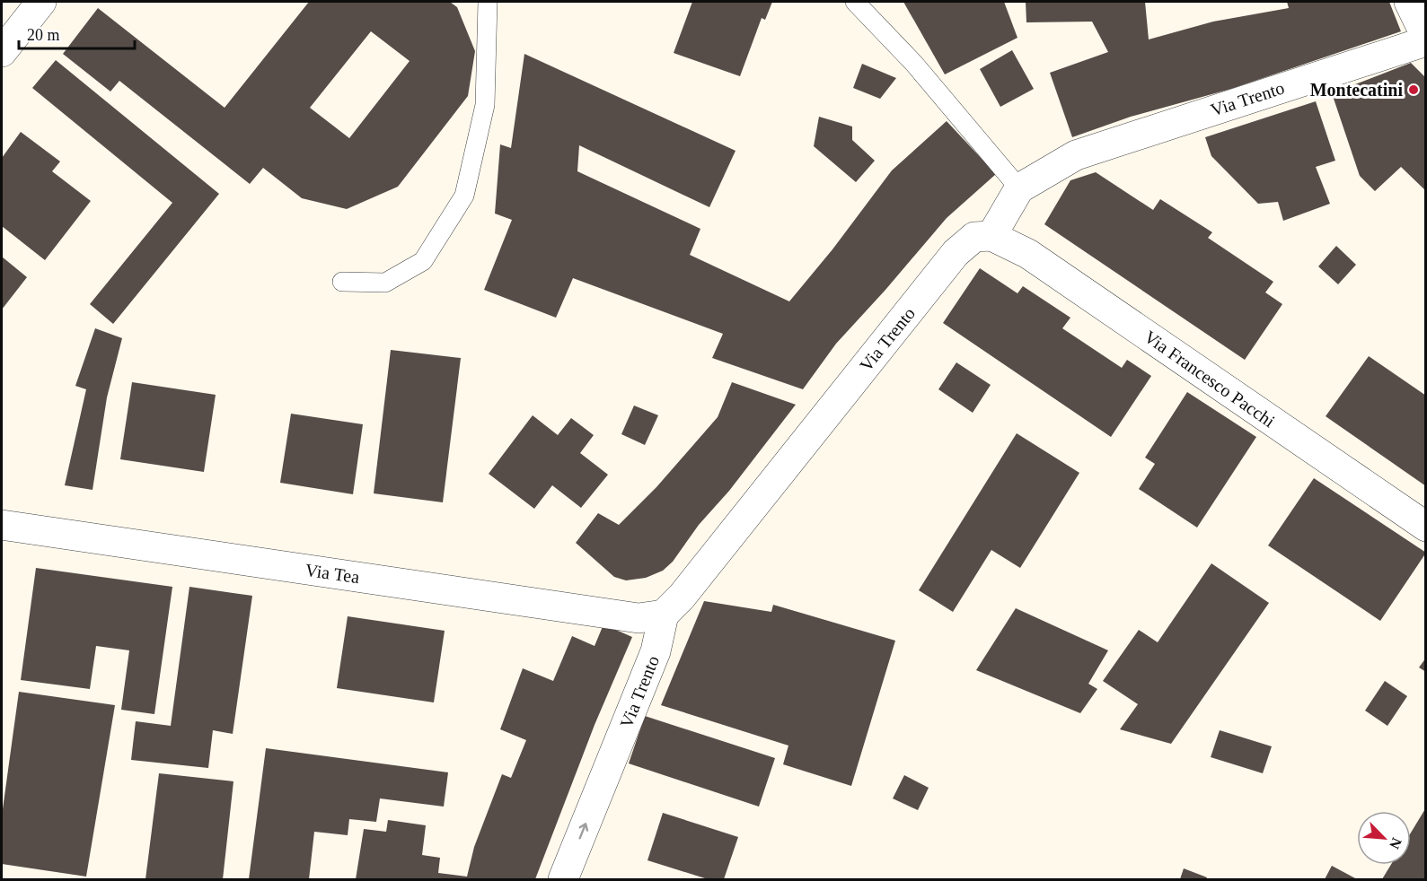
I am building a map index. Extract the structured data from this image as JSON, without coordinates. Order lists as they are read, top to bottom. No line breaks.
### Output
{"streets":{"street":["Via Trento","Via Francesco Pacchi","Via Tea"]},"crossings":[["Via Trento","Via Francesco Pacchi"],["Via Trento","Via Tea"]],"places":["Montecatini"],"scale_bar":"20 m","north":"bottom right"}
